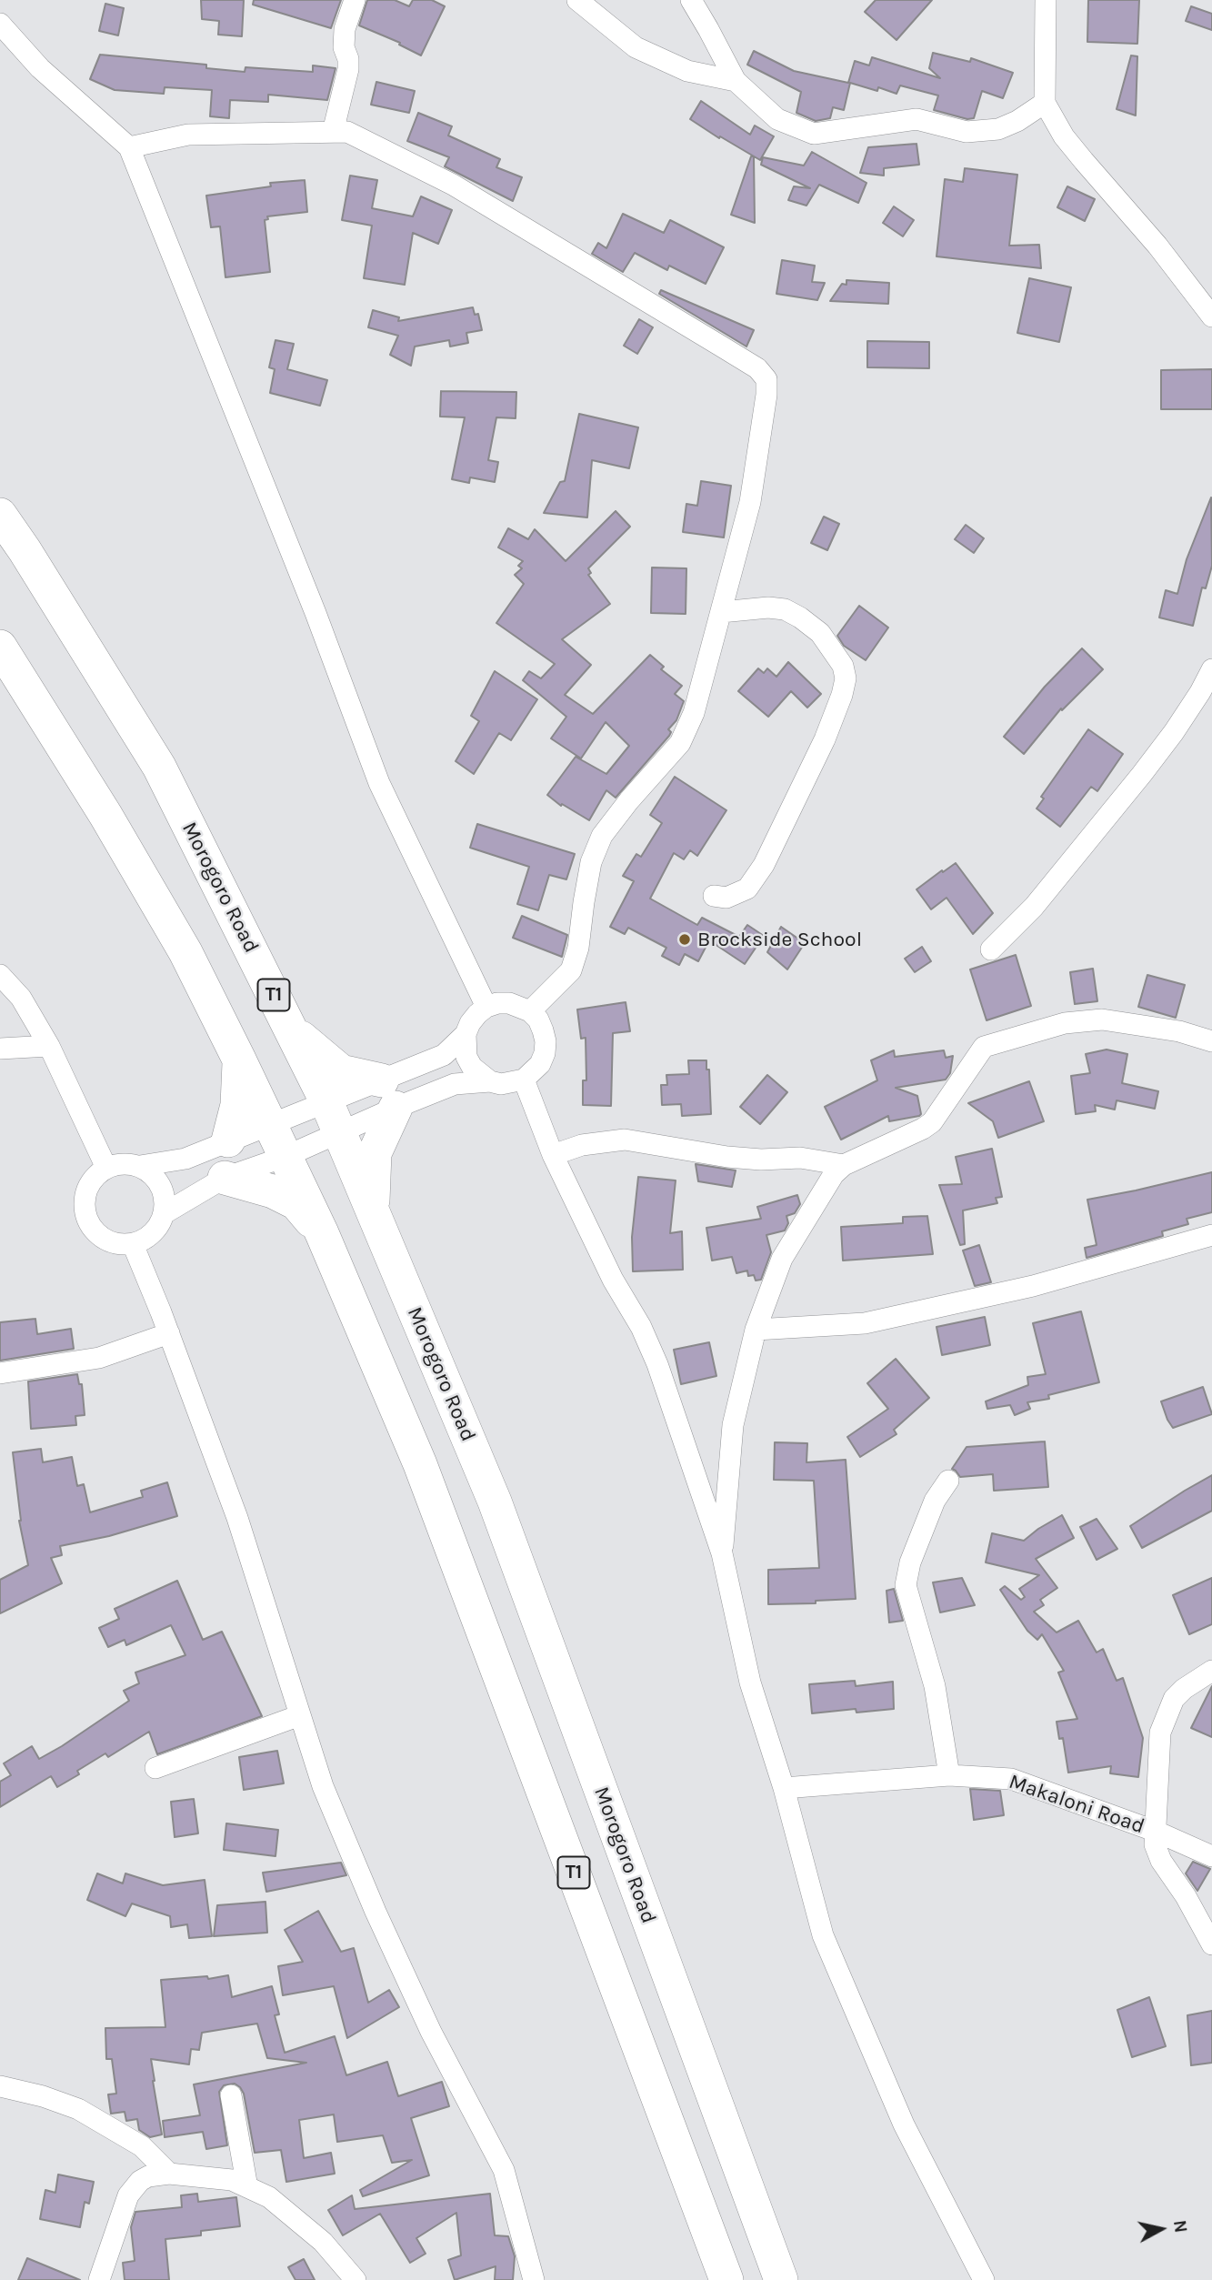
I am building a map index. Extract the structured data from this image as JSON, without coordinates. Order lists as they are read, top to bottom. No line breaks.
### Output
{"streets":{"highway":["Morogoro Road","T1"],"street":["Makaloni Road"]},"places":["Brockside School"],"north":"right"}
